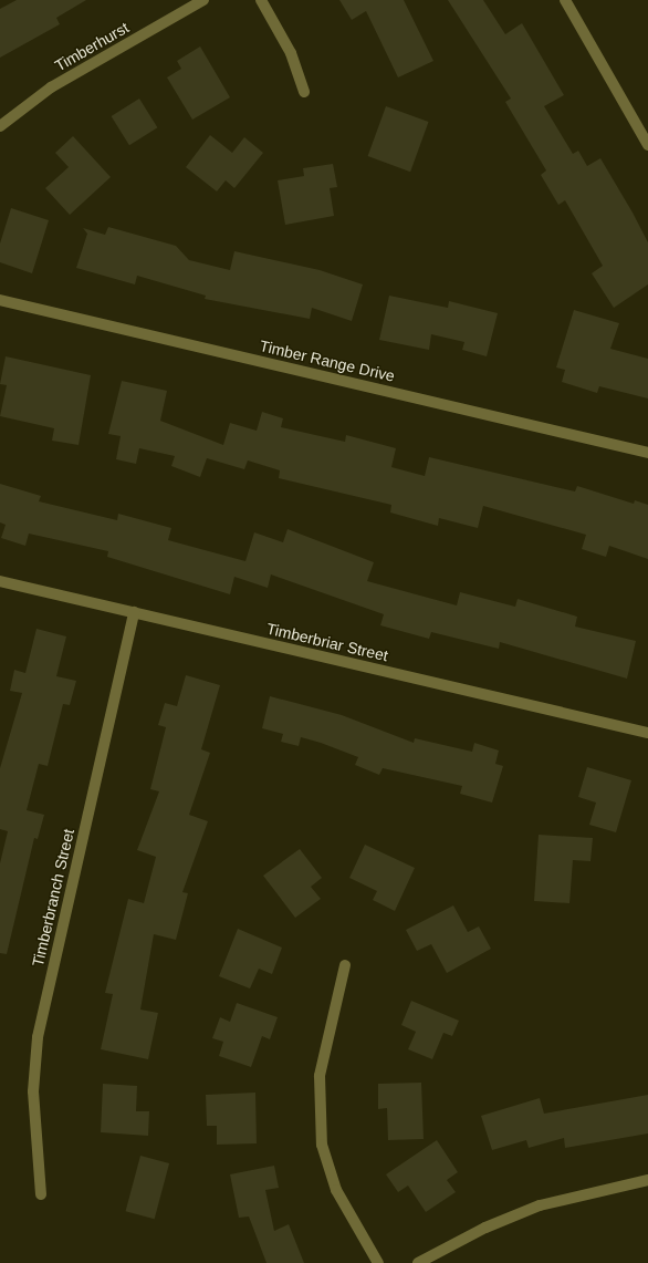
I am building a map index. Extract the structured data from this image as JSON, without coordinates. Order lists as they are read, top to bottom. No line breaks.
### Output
{"streets":{"street":["Timberhurst","Timber Range Drive","Timberbriar Street","Timberbranch Street"]},"crossings":[["Timberbriar Street","Timberbranch Street"]]}
